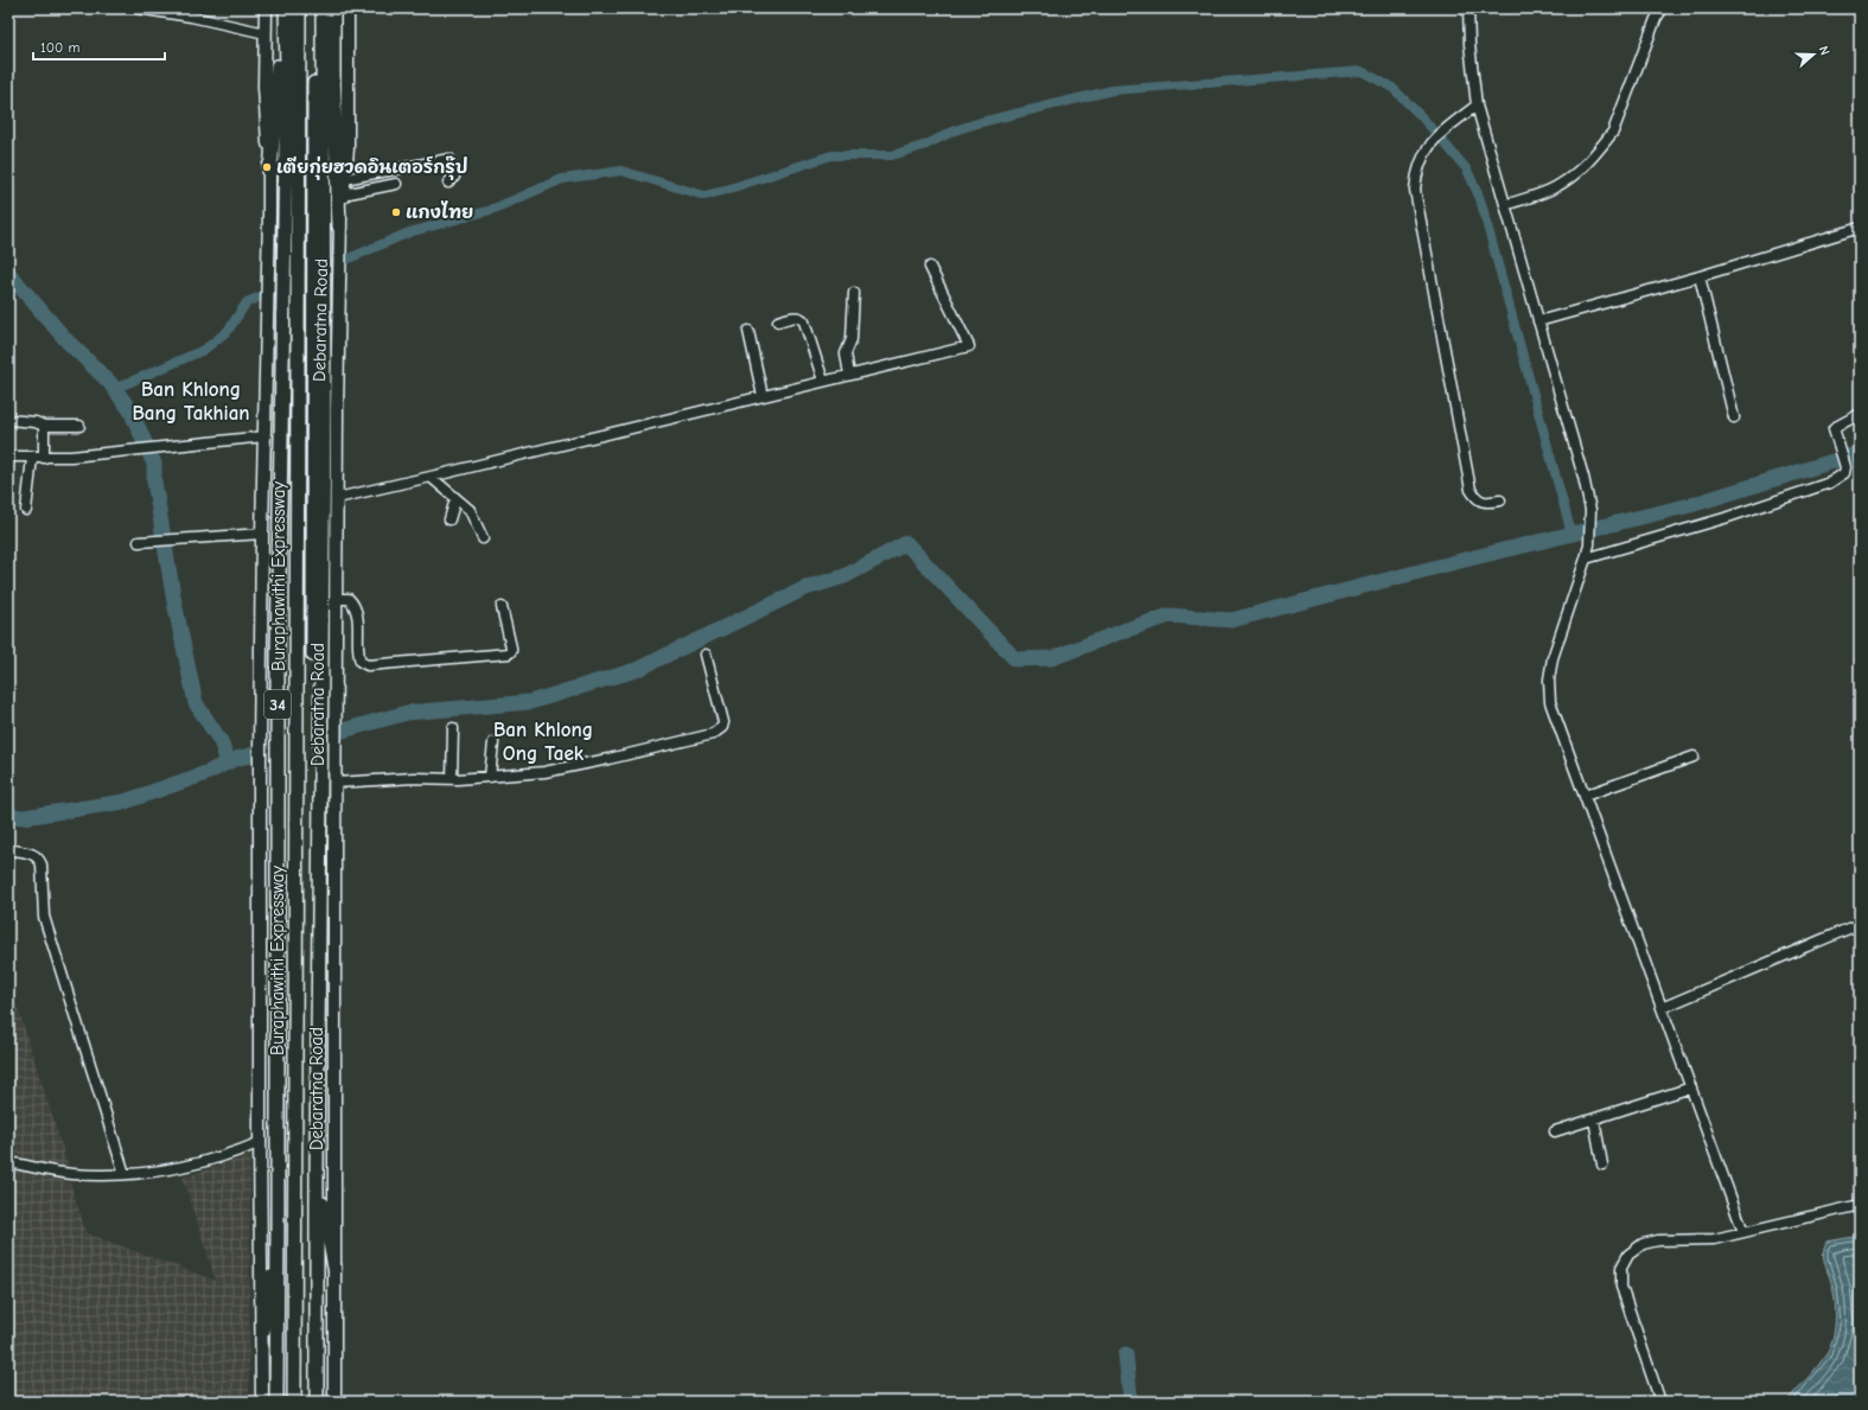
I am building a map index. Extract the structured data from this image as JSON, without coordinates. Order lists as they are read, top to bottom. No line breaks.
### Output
{"streets":{"highway":["Debaratna Road","Buraphawithi Expressway","34"]},"districts":["Ban Khlong Bang Takhian","Ban Khlong Ong Taek"],"places":["เตียกุ่ยฮวดอินเตอร์กรุ๊ป","แกงไทย"],"scale_bar":"100 m","north":"right"}
